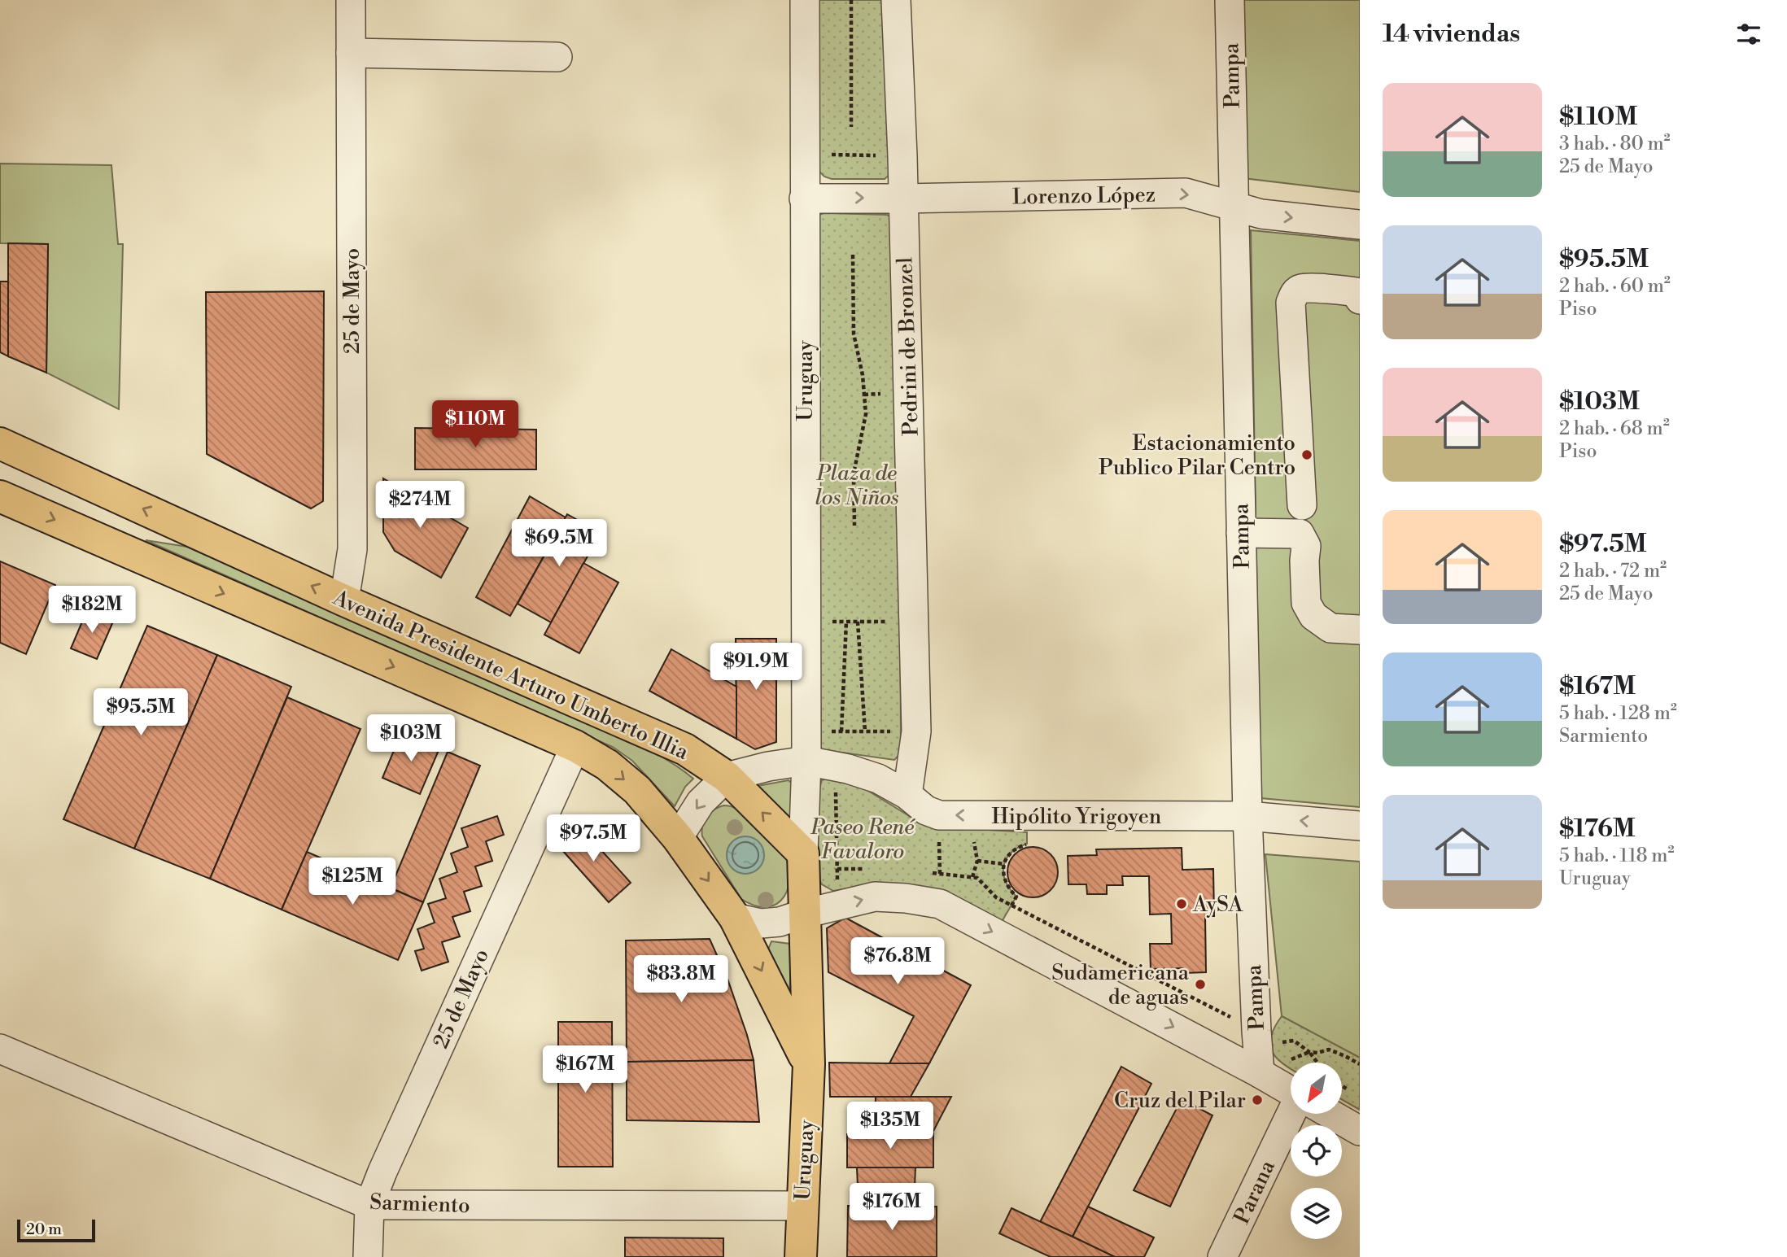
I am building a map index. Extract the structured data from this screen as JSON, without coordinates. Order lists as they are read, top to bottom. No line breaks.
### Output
{"streets":{"main road":["Uruguay","Avenida Presidente Arturo Umberto Illia"],"street":["Pampa","Lorenzo López","25 de Mayo","Pedrini de Bronzel","Hipólito Yrigoyen","Parana","Sarmiento"]},"crossings":[["Pampa","Lorenzo López"],["Pampa","Hipólito Yrigoyen"],["Lorenzo López","Pedrini de Bronzel"],["Lorenzo López","Uruguay"],["25 de Mayo","Avenida Presidente Arturo Umberto Illia"],["25 de Mayo","Sarmiento"],["Pedrini de Bronzel","Hipólito Yrigoyen"],["Uruguay","Avenida Presidente Arturo Umberto Illia"],["Uruguay","Hipólito Yrigoyen"],["Uruguay","Sarmiento"],["Avenida Presidente Arturo Umberto Illia","Hipólito Yrigoyen"]],"one_way":["Lorenzo López"],"parks":["Plaza de los Niños","Paseo René Favaloro"],"places":["Estacionamiento Publico Pilar Centro","AySA","Sudamericana de aguas","Cruz del Pilar"],"scale_bar":"20 m","north":"bottom left","page":{"heading":"14 viviendas","list":[{"name":"$110M","note":"3 hab. · 80 m² · 25 de Mayo"},{"name":"$95.5M","note":"2 hab. · 60 m² · Piso"},{"name":"$103M","note":"2 hab. · 68 m² · Piso"},{"name":"$97.5M","note":"2 hab. · 72 m² · 25 de Mayo"},{"name":"$167M","note":"5 hab. · 128 m² · Sarmiento"},{"name":"$176M","note":"5 hab. · 118 m² · Uruguay"}],"price":["$110M","$274M","$69.5M","$182M","$91.9M","$95.5M","$103M","$97.5M","$125M","$76.8M","$83.8M","$167M","$135M","$176M"],"scale":"20 m"}}
